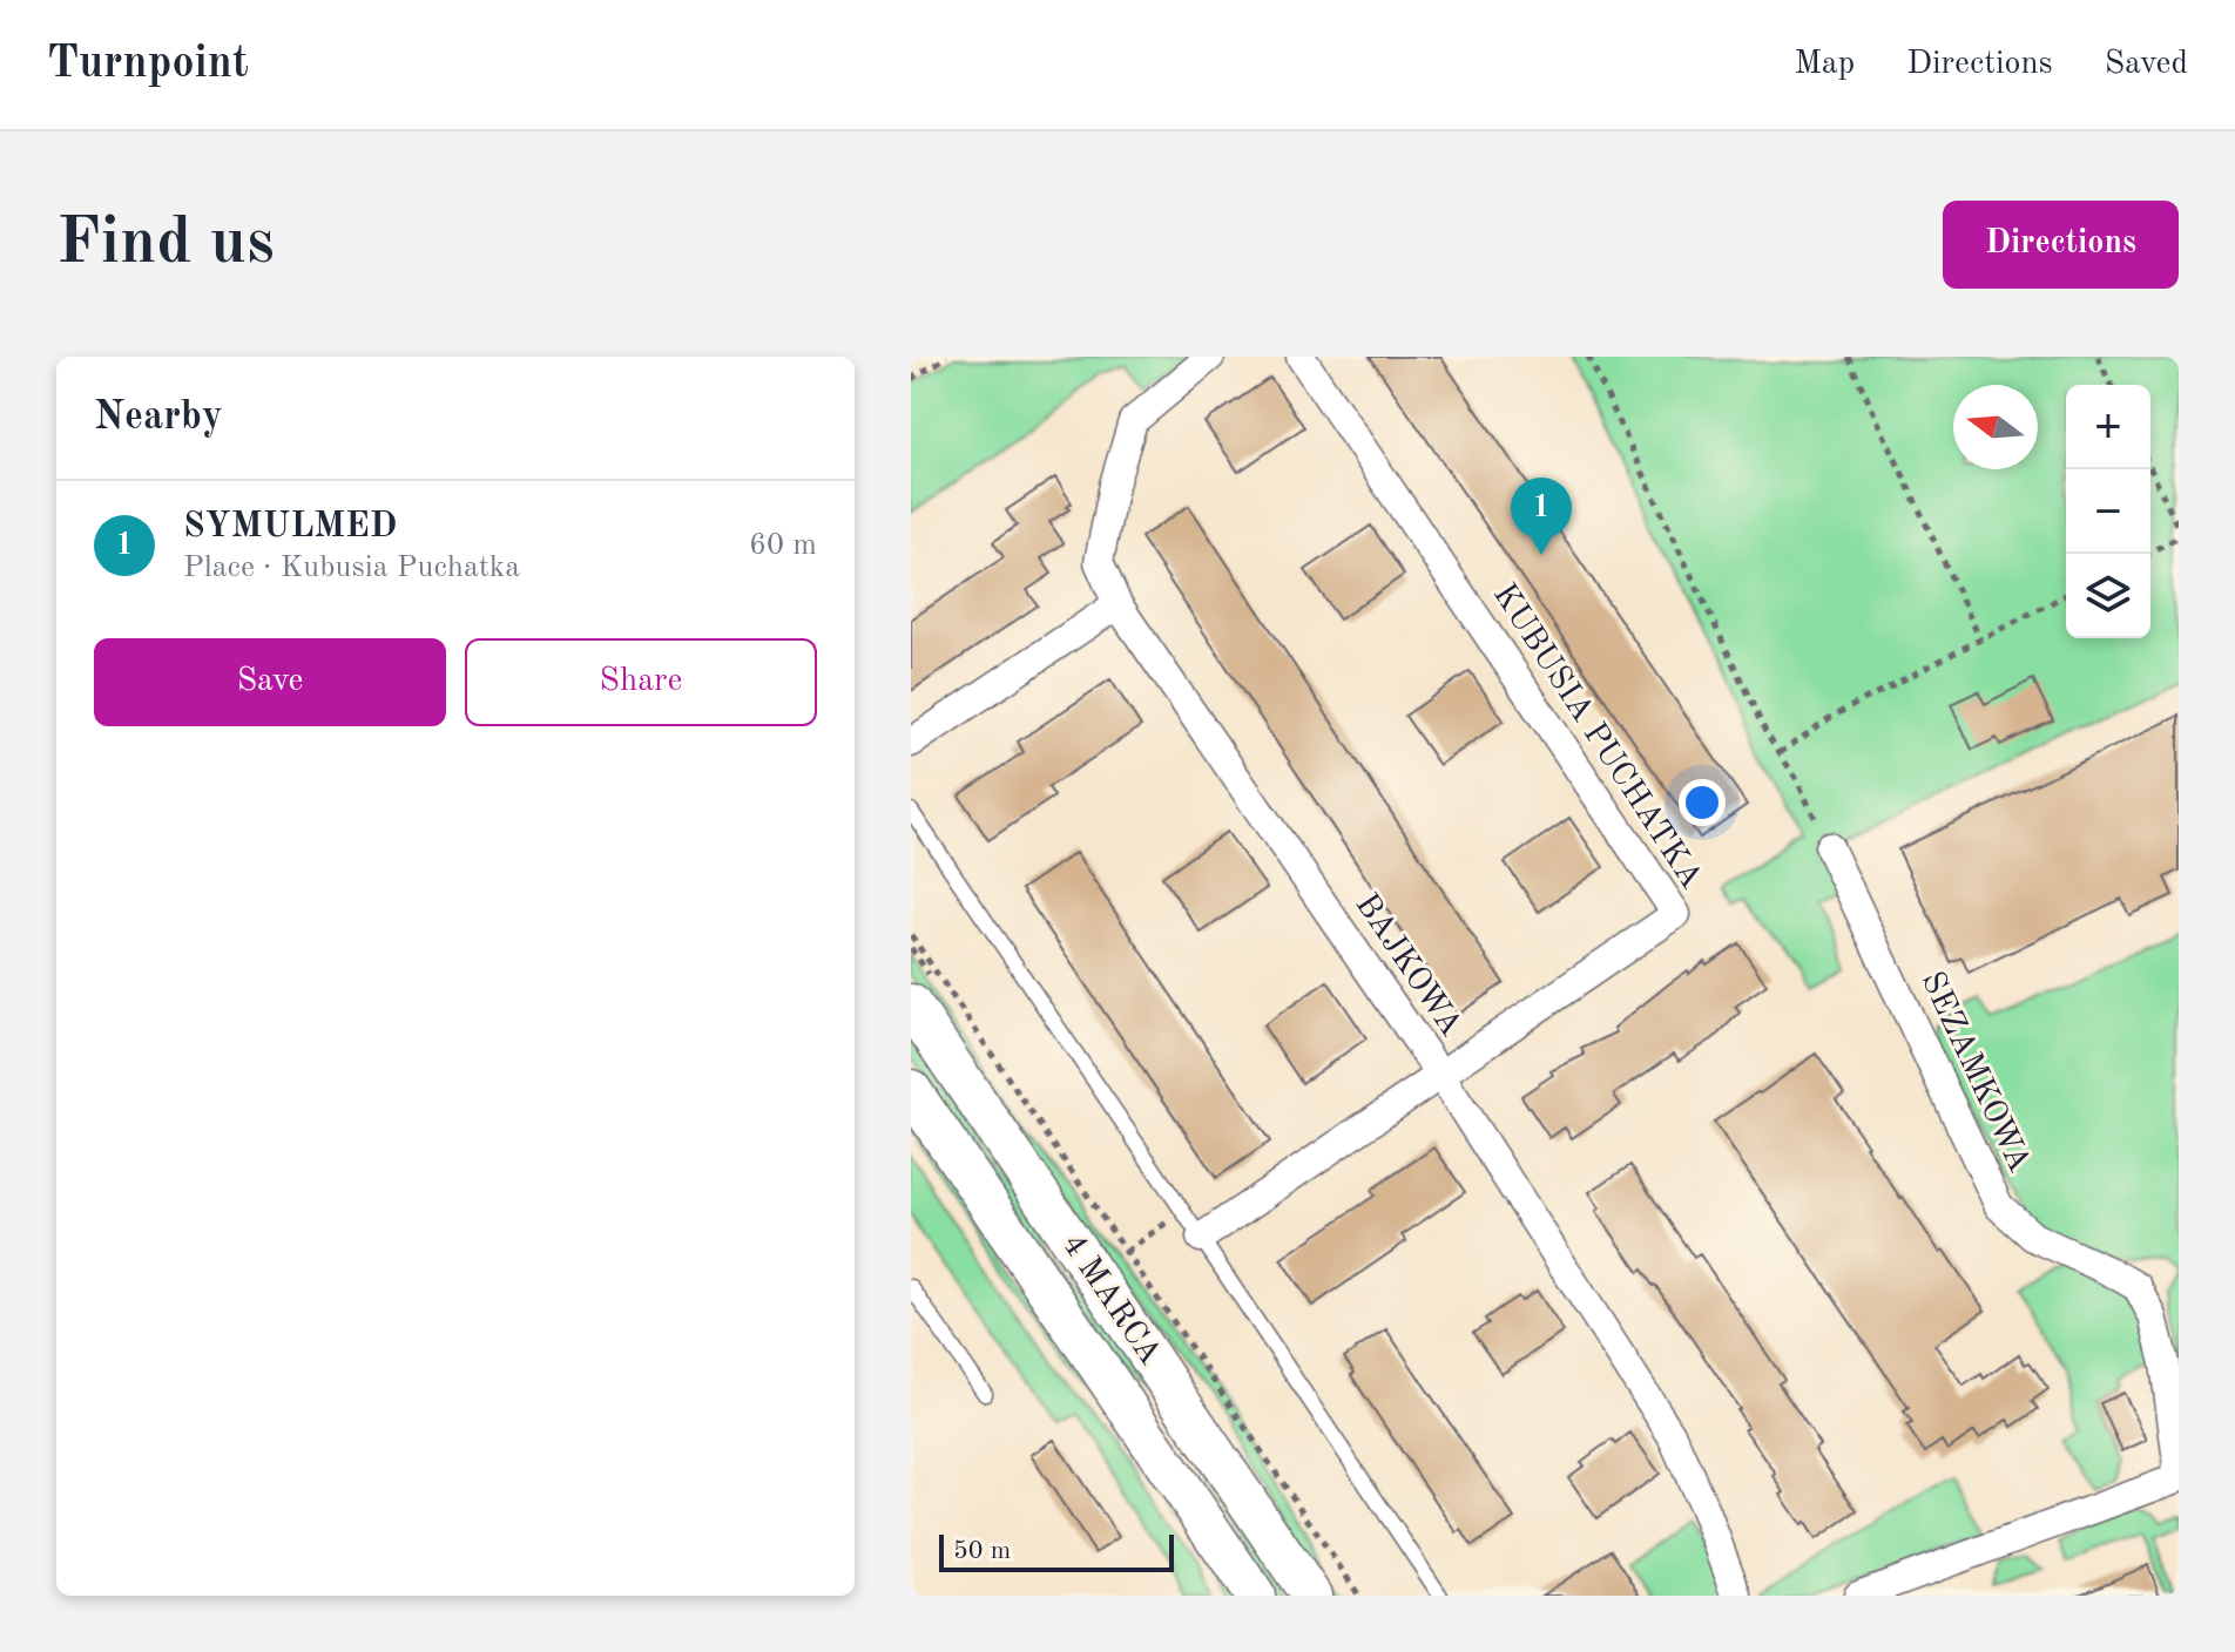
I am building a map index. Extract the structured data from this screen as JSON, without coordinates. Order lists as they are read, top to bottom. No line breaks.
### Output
{"streets":{"main road":["4 MARCA"],"street":["KUBUSIA PUCHATKA","BAJKOWA","SEZAMKOWA"]},"crossings":[["KUBUSIA PUCHATKA","BAJKOWA"]],"scale_bar":"50 m","north":"left","page":{"header":"Turnpoint","nav":["Map","Directions","Saved"],"buttons":["Directions",["Save","Share"]],"title":"Find us","heading":"Nearby","map_buttons":["+","−"],"pins":"1","list":[{"mark":"1","name":"SYMULMED","note":"Place · Kubusia Puchatka","value":"60 m"}],"scale":"50 m"}}
